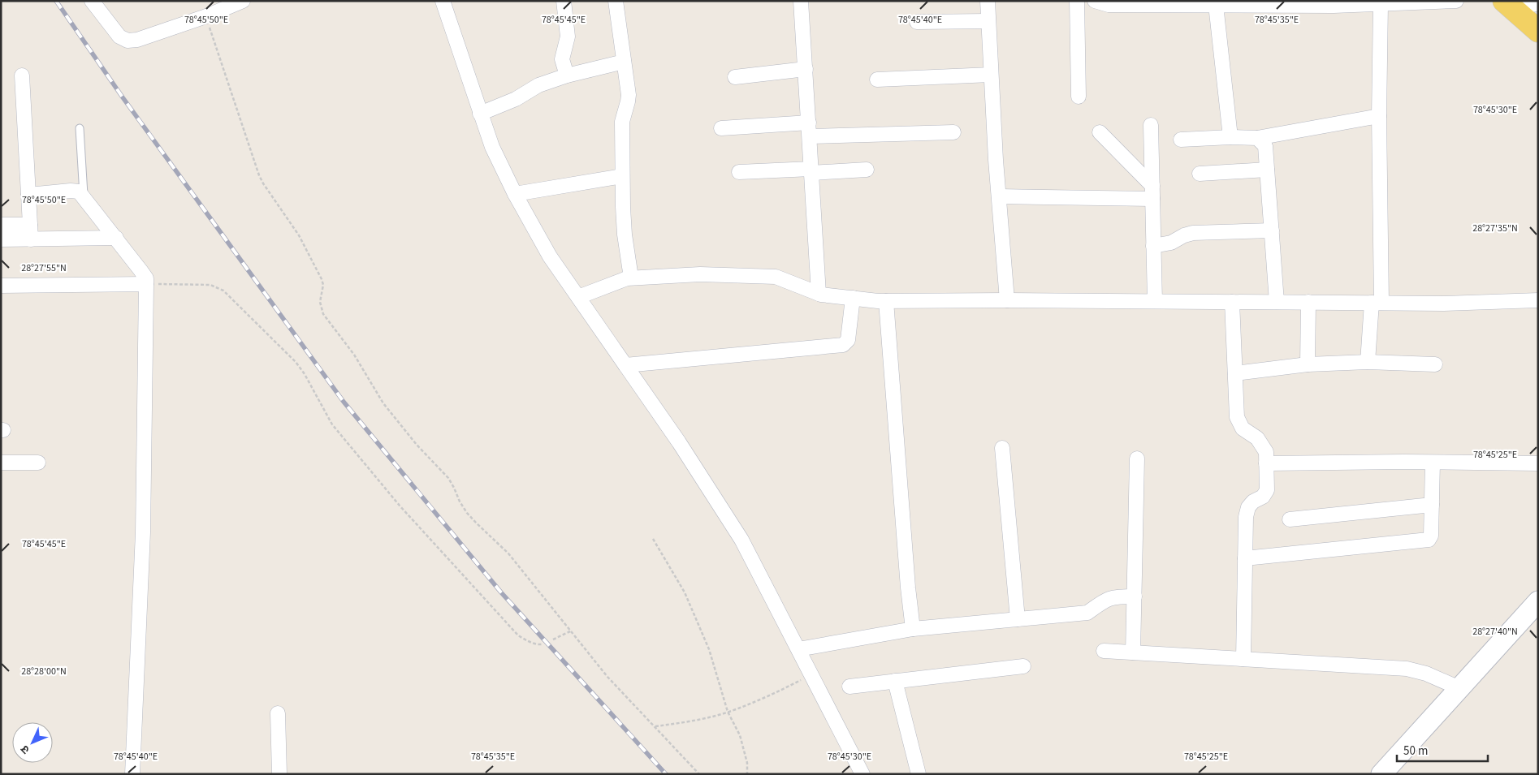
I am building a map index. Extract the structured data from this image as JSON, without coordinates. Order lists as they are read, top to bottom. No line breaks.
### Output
{"scale_bar":"50 m","north":"bottom left","coordinates":["78°45'50\"E","78°45'45\"E","78°45'40\"E","78°45'35\"E","78°45'30\"E","28°27'35\"N","28°27'55\"N","78°45'25\"E","28°27'40\"N","28°28'00\"N"]}
